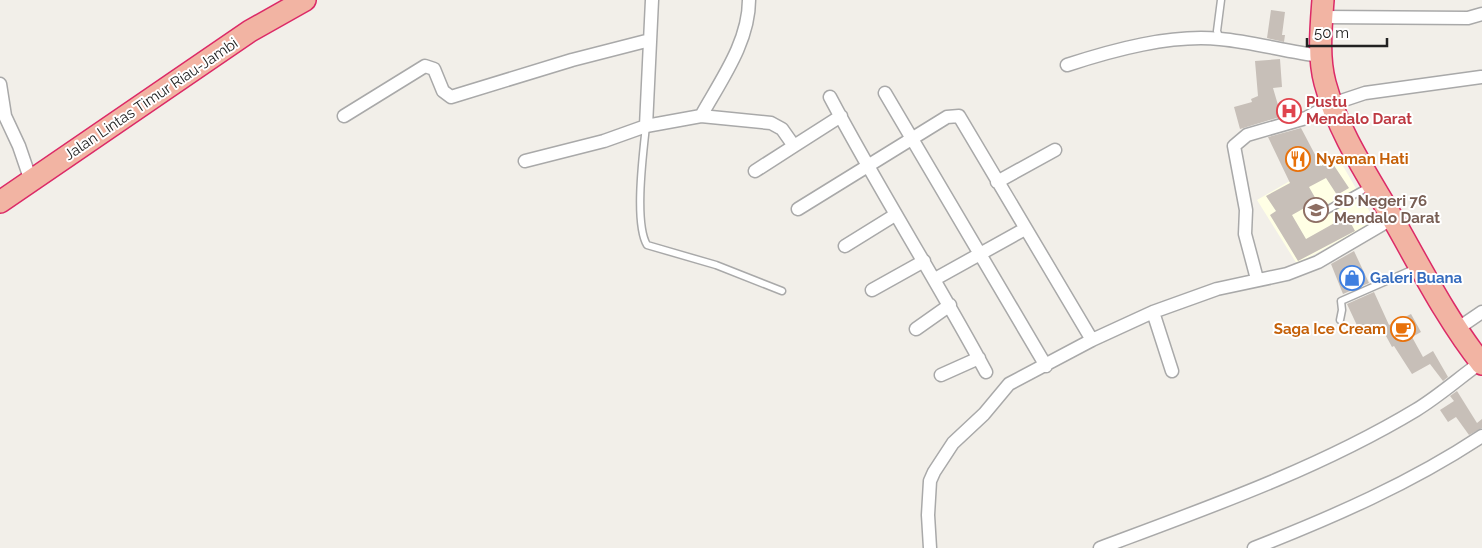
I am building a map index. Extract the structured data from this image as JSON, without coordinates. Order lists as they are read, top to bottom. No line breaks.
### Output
{"streets":{"highway":["Jalan Lintas Timur Riau-Jambi"]},"places":{"hospital":["Pustu Mendalo Darat"],"restaurant":["Nyaman Hati"],"school or university":["SD Negeri 76 Mendalo Darat"],"shop":["Galeri Buana"],"cafe":["Saga Ice Cream"]},"scale_bar":"50 m"}
